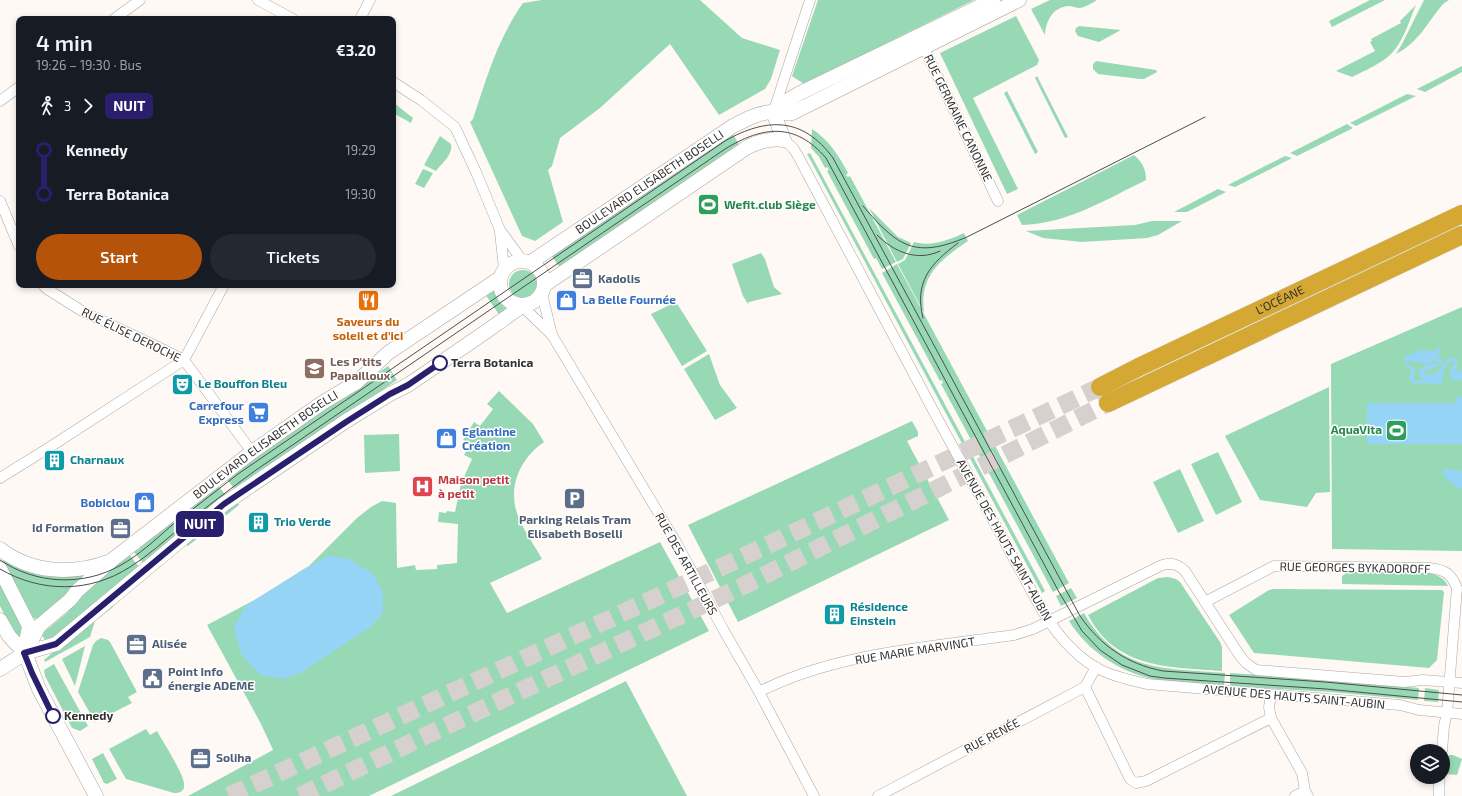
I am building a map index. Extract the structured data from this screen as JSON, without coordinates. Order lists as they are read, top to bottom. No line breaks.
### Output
{"streets":{"highway":["L’OCÉANE"],"street":["RUE GERMAINE CANONNE","BOULEVARD ELISABETH BOSELLI","RUE ÉLISE DEROCHE","AVENUE DES HAUTS SAINT-AUBIN","RUE DES ARTILLEURS","RUE GEORGES BYKADOROFF","RUE MARIE MARVINGT","RUE RENÉE"]},"crossings":[["RUE GERMAINE CANONNE","BOULEVARD ELISABETH BOSELLI"],["BOULEVARD ELISABETH BOSELLI","RUE ÉLISE DEROCHE"],["BOULEVARD ELISABETH BOSELLI","AVENUE DES HAUTS SAINT-AUBIN"],["BOULEVARD ELISABETH BOSELLI","RUE DES ARTILLEURS"],["AVENUE DES HAUTS SAINT-AUBIN","RUE GEORGES BYKADOROFF"],["AVENUE DES HAUTS SAINT-AUBIN","RUE MARIE MARVINGT"],["RUE DES ARTILLEURS","RUE MARIE MARVINGT"],["RUE GEORGES BYKADOROFF","RUE MARIE MARVINGT"]],"places":{"sports":["Wefit.club Siège","AquaVita"],"office":["Kadolis","Id Formation","Alisée","Soliha"],"shop":["La Belle Fournée","Eglantine Création","Bobiclou"],"restaurant":["Saveurs du soleil et d’ici"],"other":["Terra Botanica","Kennedy"],"school or university":["Les P'tits Papailloux"],"theatre":["Le Bouffon Bleu"],"supermarket":["Carrefour Express"],"building":["Charnaux","Trio Verde","Résidence Einstein"],"hospital":["Maison petit à petit"],"parking":["Parking Relais Tram Elisabeth Boselli"],"public building":["Point Info énergie ADEME"]},"lines":["bus line NUIT"],"page":{"on_map":"NUIT","heading":["4 min","19:26 – 19:30 · Bus","€3.20"],"legs":["3","NUIT"],"list":[{"name":"Kennedy","value":"19:29"},{"name":"Terra Botanica","value":"19:30"}],"buttons":["Start","Tickets"]}}
